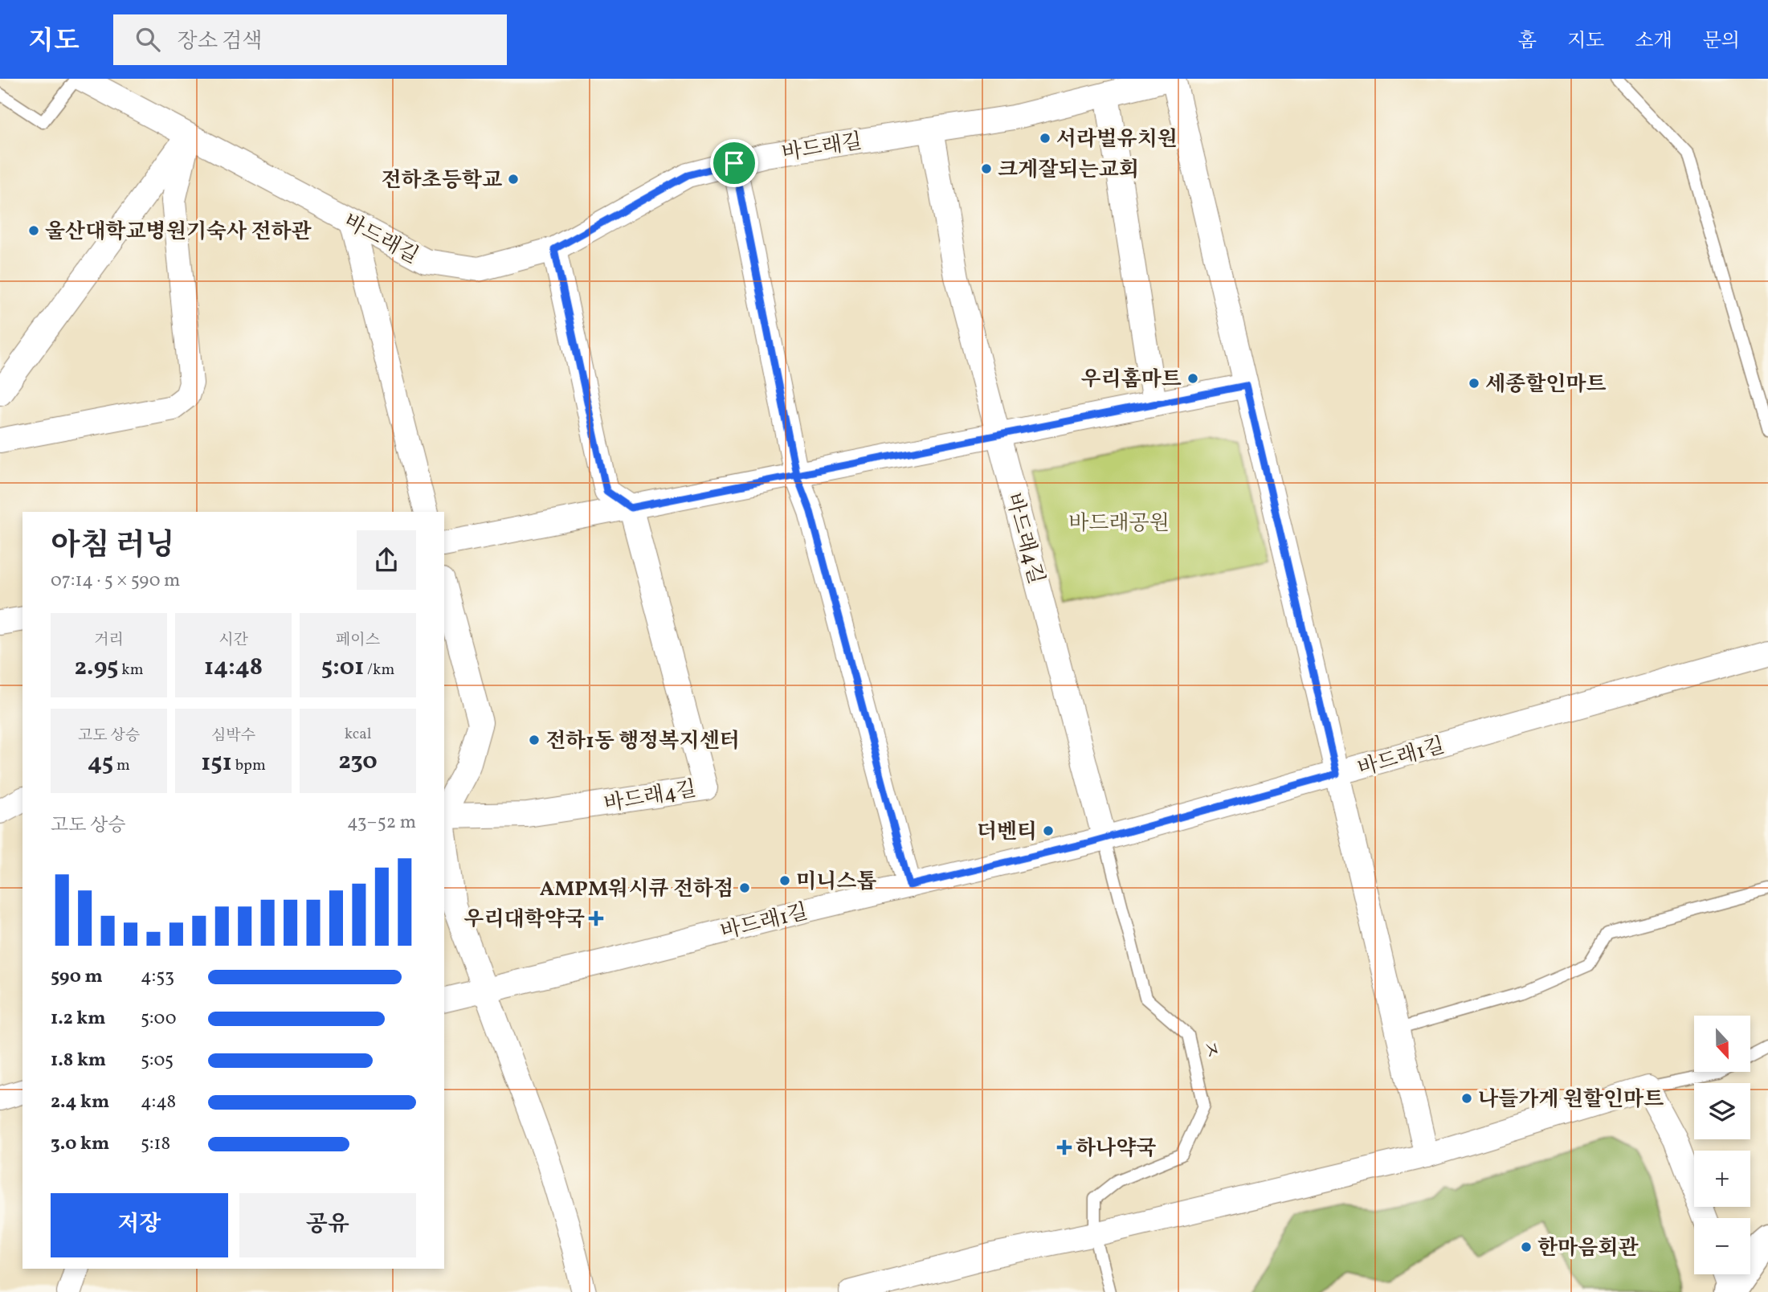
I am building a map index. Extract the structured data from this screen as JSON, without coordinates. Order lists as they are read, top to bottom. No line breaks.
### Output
{"streets":{"street":["바드래길","바드래4길","바드래1길"],"lane":["ㅈ"]},"crossings":[["바드래길","바드래4길"],["바드래4길","바드래1길"],["바드래4길","ㅈ"],["바드래1길","ㅈ"]],"parks":["바드래공원"],"places":{"other":["서라벌유치원","크게잘되는교회","전하초등학교","울산대학교병원기숙사 전하관","우리홈마트","세종할인마트","전하1동 행정복지센터","더벤티","미니스톱","AMPM워시큐 전하점","나들가게 원할인마트","한마음회관"],"health":["우리대학약국","하나약국"]},"north":"bottom","page":{"header":"지도","search":"장소 검색","nav":["홈","지도","소개","문의"],"heading":["아침 러닝","07:14 · 5 × 590 m"],"stats":[["거리","2.95 km"],["시간","14:48"],["페이스","5:01 /km"],["고도 상승","45 m"],["심박수","151 bpm"],["kcal","230"]],"chart":["고도 상승","43–52 m"],"list":[{"name":"590 m","note":"4:53"},{"name":"1.2 km","note":"5:00"},{"name":"1.8 km","note":"5:05"},{"name":"2.4 km","note":"4:48"},{"name":"3.0 km","note":"5:18"}],"map_buttons":["+","−"],"buttons":["저장","공유"]}}
